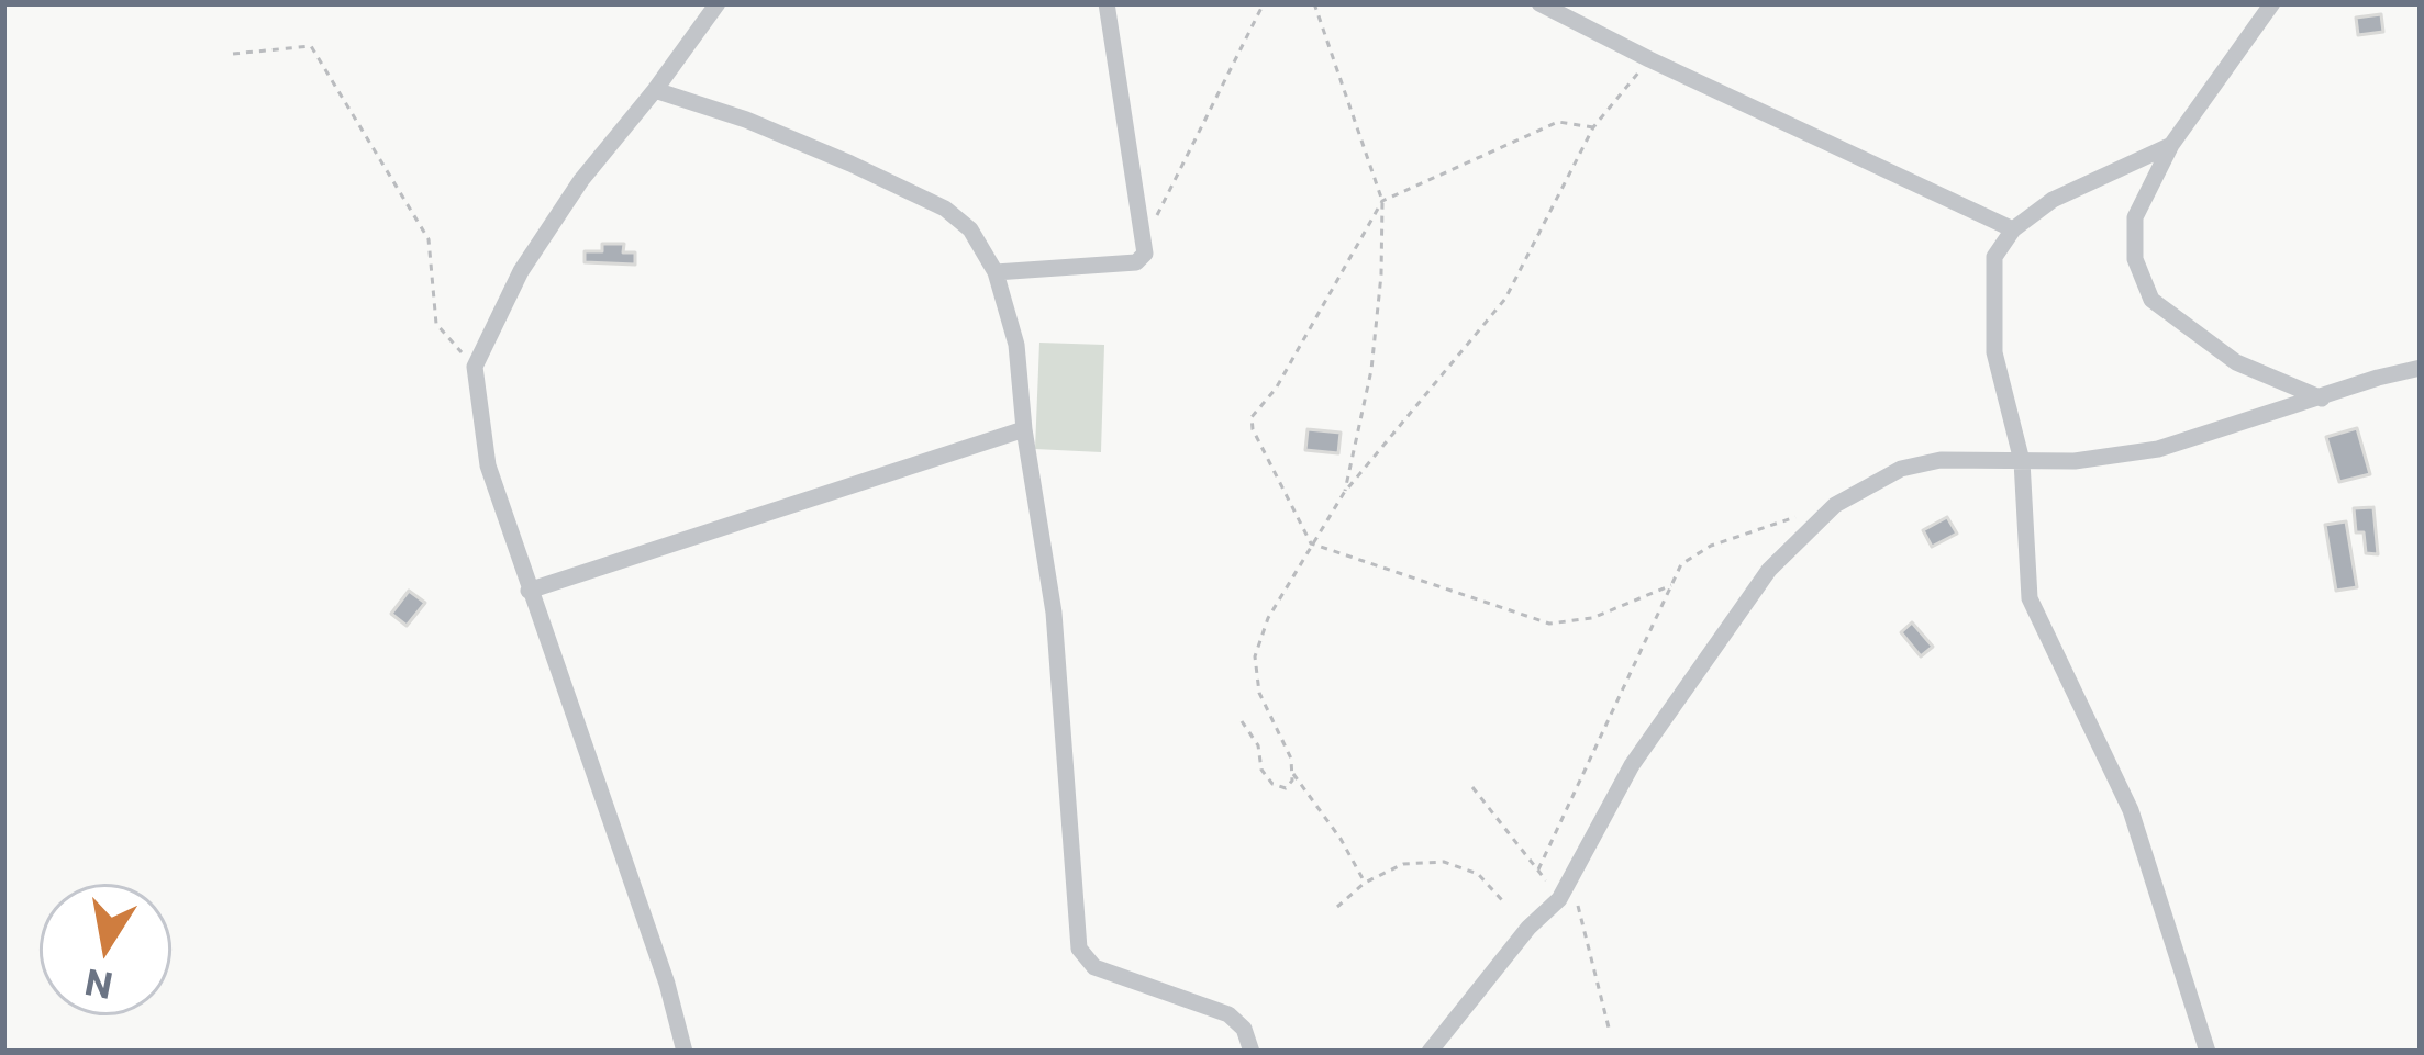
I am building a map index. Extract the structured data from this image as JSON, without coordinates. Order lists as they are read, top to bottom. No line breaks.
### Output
{"north":"bottom"}
